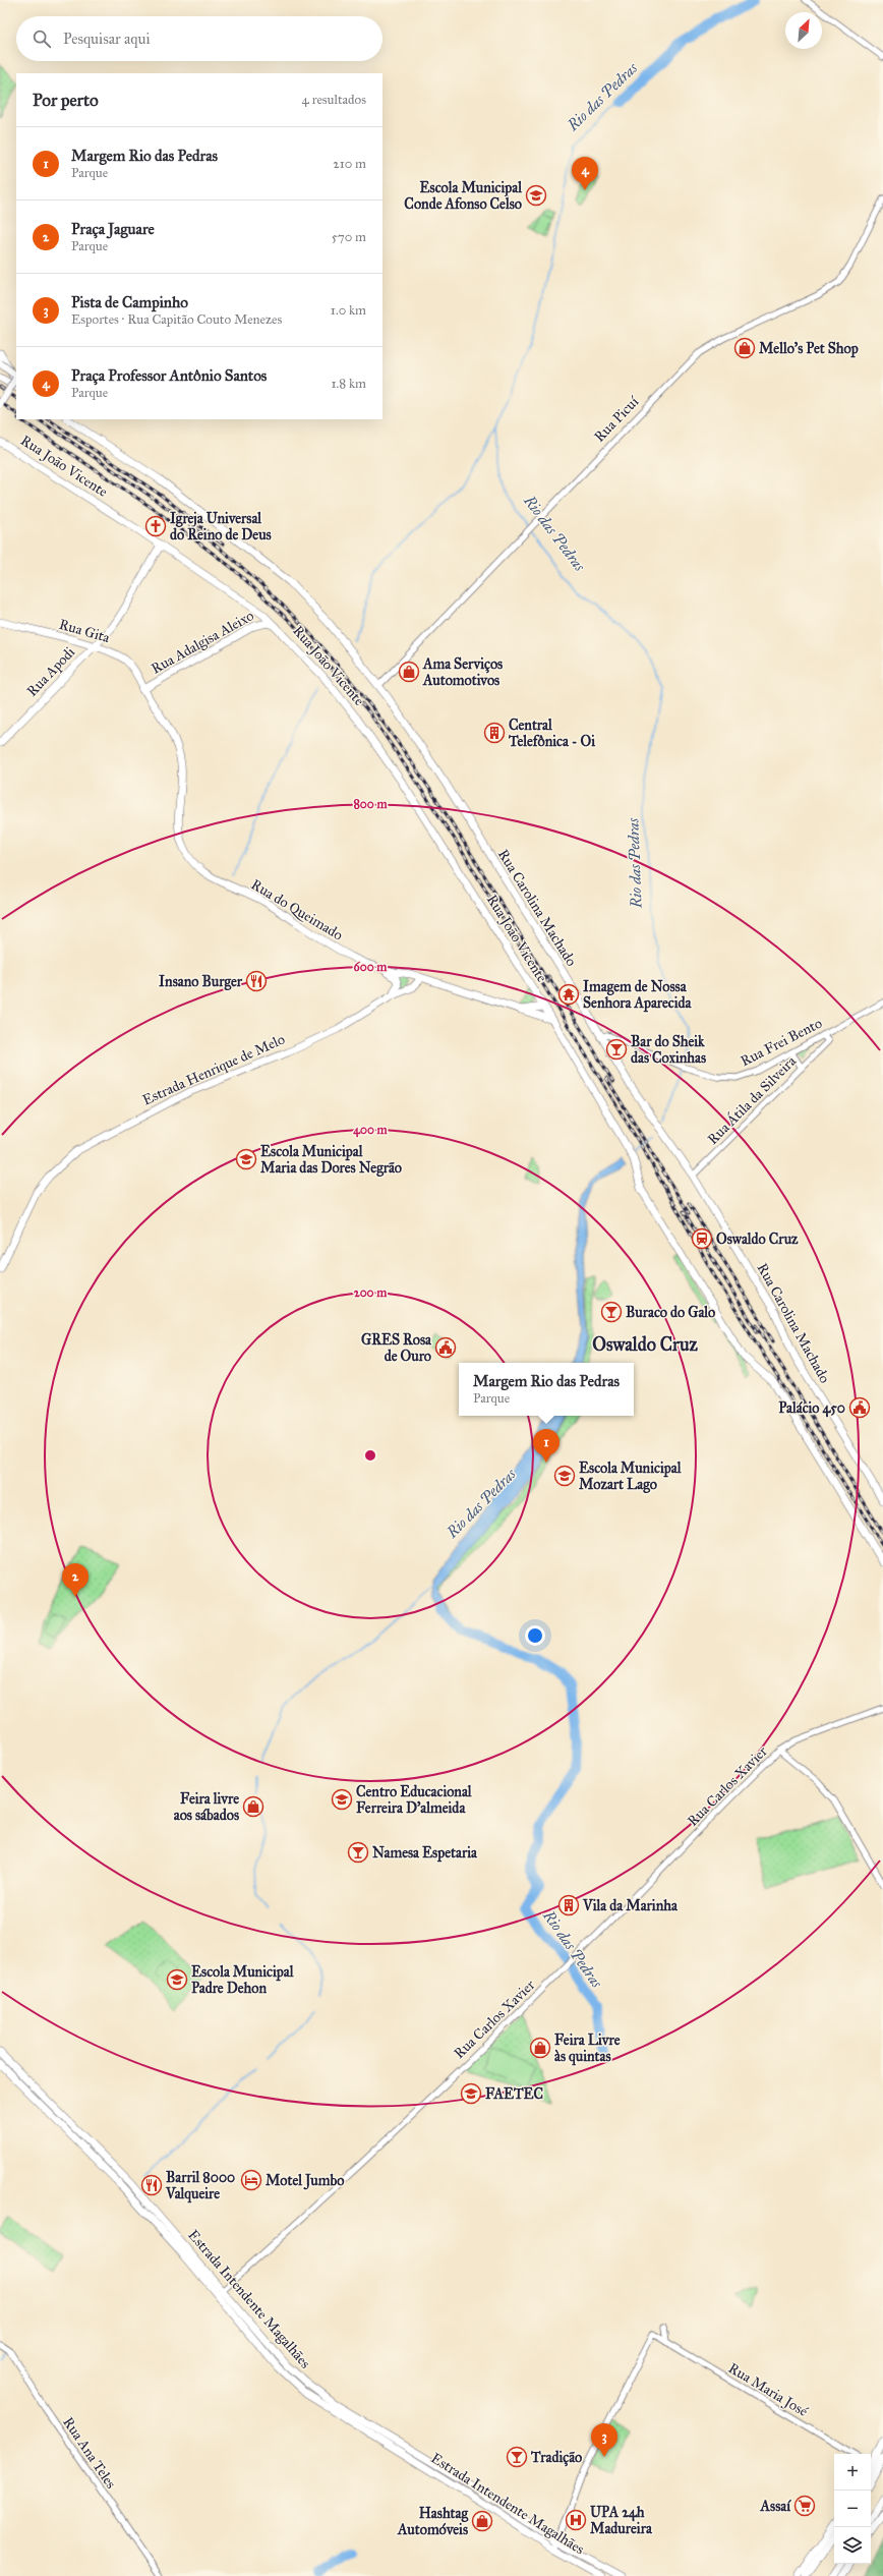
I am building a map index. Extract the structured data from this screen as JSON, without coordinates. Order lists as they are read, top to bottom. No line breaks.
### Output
{"streets":{"main road":["Rua João Vicente","Rua Gita","Rua Adalgisa Aleixo","Rua Apodi","Rua Carolina Machado","Rua do Queimado","Estrada Henrique de Melo","Estrada Intendente Magalhães"],"street":["Rua Picuí","Rua Frei Bento","Rua Átila da Silveira","Rua Carlos Xavier","Rua Maria José","Rua Ana Teles"]},"crossings":[["Rua Picuí","Rua Carolina Machado"],["Rua João Vicente","Rua Adalgisa Aleixo"],["Rua João Vicente","Rua Apodi"],["Rua Gita","Rua Adalgisa Aleixo"],["Rua Gita","Rua Apodi"],["Rua Gita","Rua do Queimado"],["Rua Adalgisa Aleixo","Rua do Queimado"],["Rua Carolina Machado","Rua Frei Bento"],["Rua Carolina Machado","Rua Átila da Silveira"],["Rua do Queimado","Estrada Henrique de Melo"],["Rua Frei Bento","Rua Átila da Silveira"],["Rua Carlos Xavier","Estrada Intendente Magalhães"],["Estrada Intendente Magalhães","Rua Maria José"]],"districts":["Oswaldo Cruz"],"water":["Rio das Pedras"],"places":{"school or university":["Escola Municipal Conde Afonso Celso","Escola Municipal Maria das Dores Negrão","Escola Municipal Mozart Lago","Centro Educacional Ferreira D'almeida","Escola Municipal Padre Dehon","FAETEC"],"shop":["Mello's Pet Shop","Ama Serviços Automotivos","Feira livre aos sábados","Feira Livre às quintas","Hashtag Automóveis"],"church":["Igreja Universal do Reino de Deus"],"building":["Central Telefônica - Oi","Vila da Marinha"],"restaurant":["Insano Burger","Barril 8000 Valqueire"],"temple":["Imagem de Nossa Senhora Aparecida"],"bar":["Bar do Sheik das Coxinhas","Buraco do Galo","Namesa Espetaria","Tradição"],"station":["Oswaldo Cruz"],"public building":["GRES Rosa de Ouro","Palácio 450"],"hotel":["Motel Jumbo"],"supermarket":["Assaí"],"hospital":["UPA 24h Madureira"]},"north":"top right","page":{"search":"Pesquisar aqui","heading":["Por perto","4 resultados"],"list":[{"mark":"1","name":"Margem Rio das Pedras","note":"Parque","value":"210 m"},{"mark":"2","name":"Praça Jaguare","note":"Parque","value":"570 m"},{"mark":"3","name":"Pista de Campinho","note":"Esportes · Rua Capitão Couto Menezes","value":"1.0 km"},{"mark":"4","name":"Praça Professor Antônio Santos","note":"Parque","value":"1.8 km"}],"pins":["4","1","2","3"],"popup":["Margem Rio das Pedras","Parque"],"map_buttons":["+","−"]},"rings":["800 m","600 m","400 m","200 m"]}
